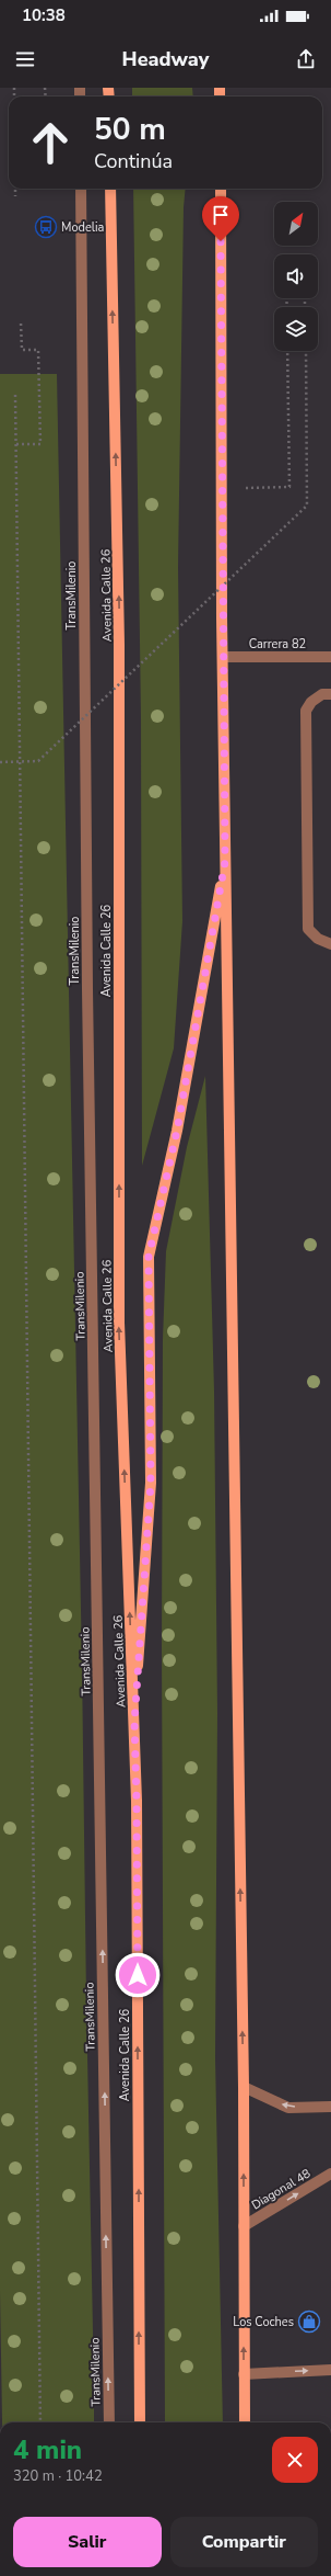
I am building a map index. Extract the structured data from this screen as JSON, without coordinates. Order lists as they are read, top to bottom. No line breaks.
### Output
{"streets":{"main road":["Avenida Calle 26"],"street":["TransMilenio","Carrera 82","Diagonal 48"]},"one_way":["TransMilenio","Diagonal 48"],"places":{"bus stop":["Modelia"],"shop":["Los Coches"]},"north":"top right","page":{"status":"10:38","header":"Headway","turn":["50 m","Continúa"],"heading":["4 min","320 m · 10:42"],"buttons":["Salir","Compartir"]}}
